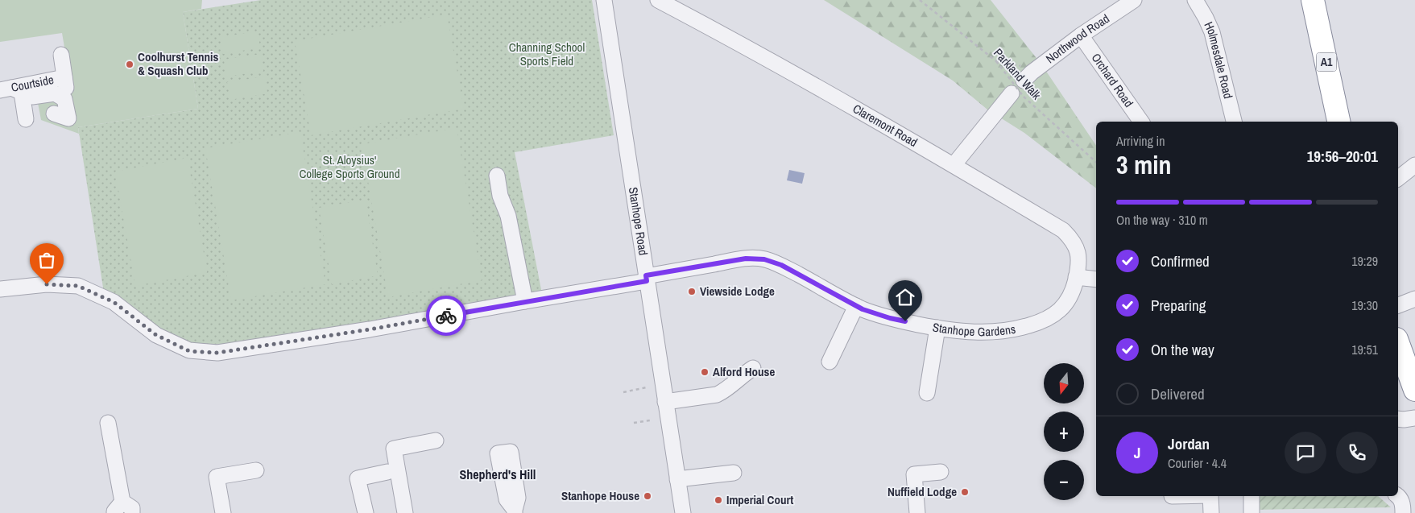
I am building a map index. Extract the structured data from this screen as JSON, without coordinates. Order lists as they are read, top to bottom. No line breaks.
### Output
{"streets":{"highway":["A1"],"street":["Northwood Road","Holmesdale Road","Orchard Road","Courtside","Claremont Road","Stanhope Road","Stanhope Gardens"],"path":["Parkland Walk"]},"crossings":[["Northwood Road","Orchard Road"],["Claremont Road","Stanhope Gardens"],["Stanhope Road","Stanhope Gardens"]],"districts":["Shepherd's Hill"],"parks":["Channing School Sports Field","St. Aloysius' College Sports Ground"],"places":["Coolhurst Tennis & Squash Club","Viewside Lodge","Alford House","Nuffield Lodge","Stanhope House","Imperial Court"],"north":"bottom","page":{"heading":["3 min","Arriving in","19:56–20:01"],"panel":["Jordan","Courier · 4.4"],"bar":"On the way · 310 m","list":[["Confirmed","19:29"],["Preparing","19:30"],["On the way","19:51"],"Delivered"],"map_buttons":["+","−"],"round":"J"}}
